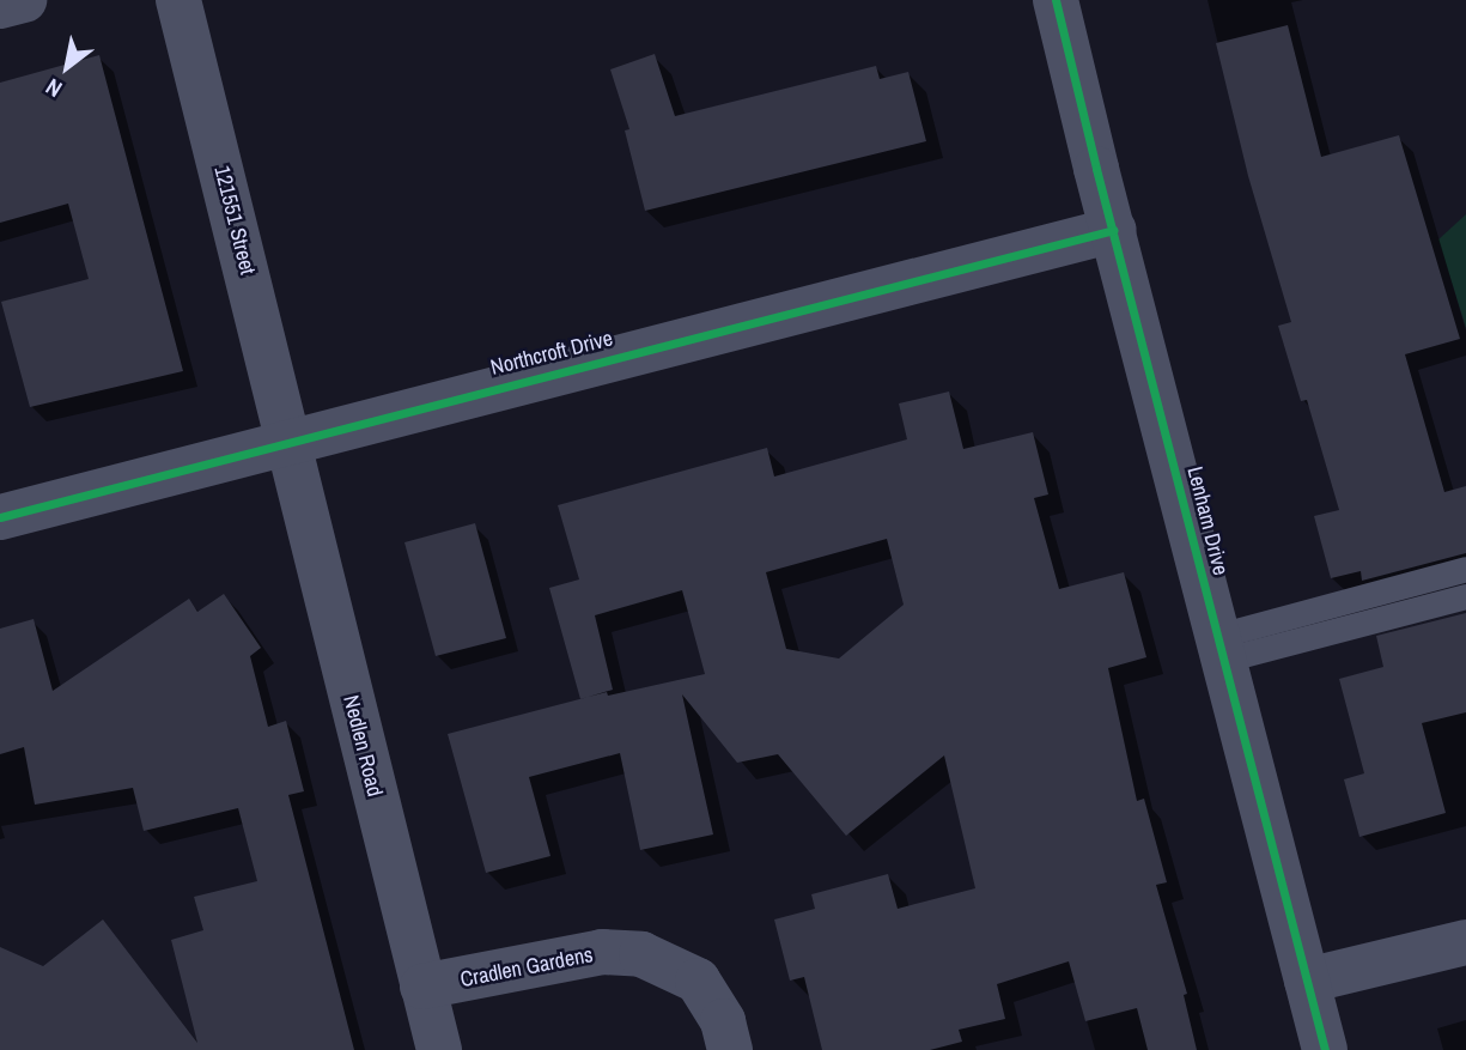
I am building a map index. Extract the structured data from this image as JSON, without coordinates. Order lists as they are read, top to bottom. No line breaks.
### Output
{"streets":{"street":["121551 Street","Northcroft Drive","Lenham Drive","Nedlen Road","Cradlen Gardens"]},"crossings":[["121551 Street","Northcroft Drive"],["121551 Street","Nedlen Road"],["Northcroft Drive","Lenham Drive"],["Northcroft Drive","Nedlen Road"],["Nedlen Road","Cradlen Gardens"]],"north":"bottom left"}
